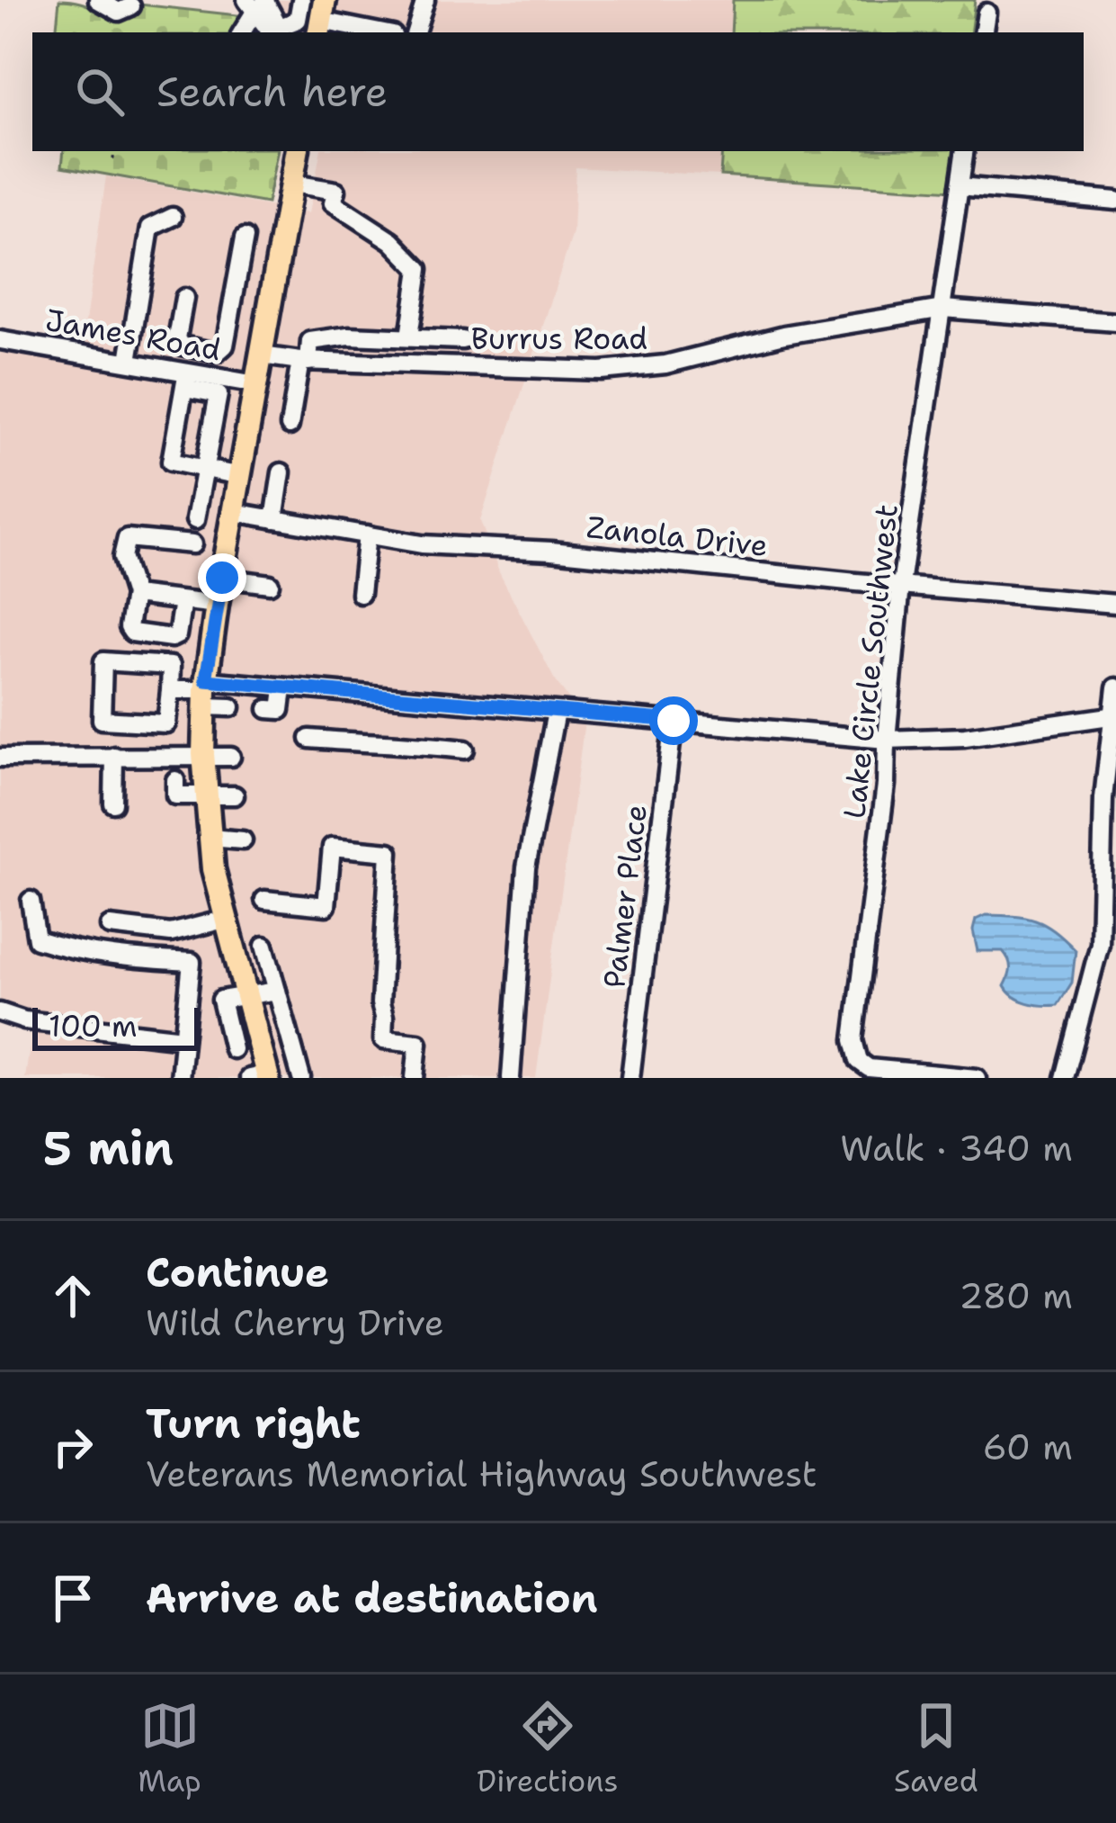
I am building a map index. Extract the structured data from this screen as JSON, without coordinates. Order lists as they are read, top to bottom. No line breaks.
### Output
{"streets":{"street":["James Road","Burrus Road","Zanola Drive","Lake Circle Southwest","Palmer Place"]},"crossings":[["Burrus Road","Lake Circle Southwest"],["Zanola Drive","Lake Circle Southwest"]],"scale_bar":"100 m","page":{"search":"Search here","scale":"100 m","heading":["5 min","Walk · 340 m"],"list":[["Continue","Wild Cherry Drive","280 m"],["Turn right","Veterans Memorial Highway Southwest","60 m"],"Arrive at destination"],"nav":["Map","Directions","Saved"]}}
